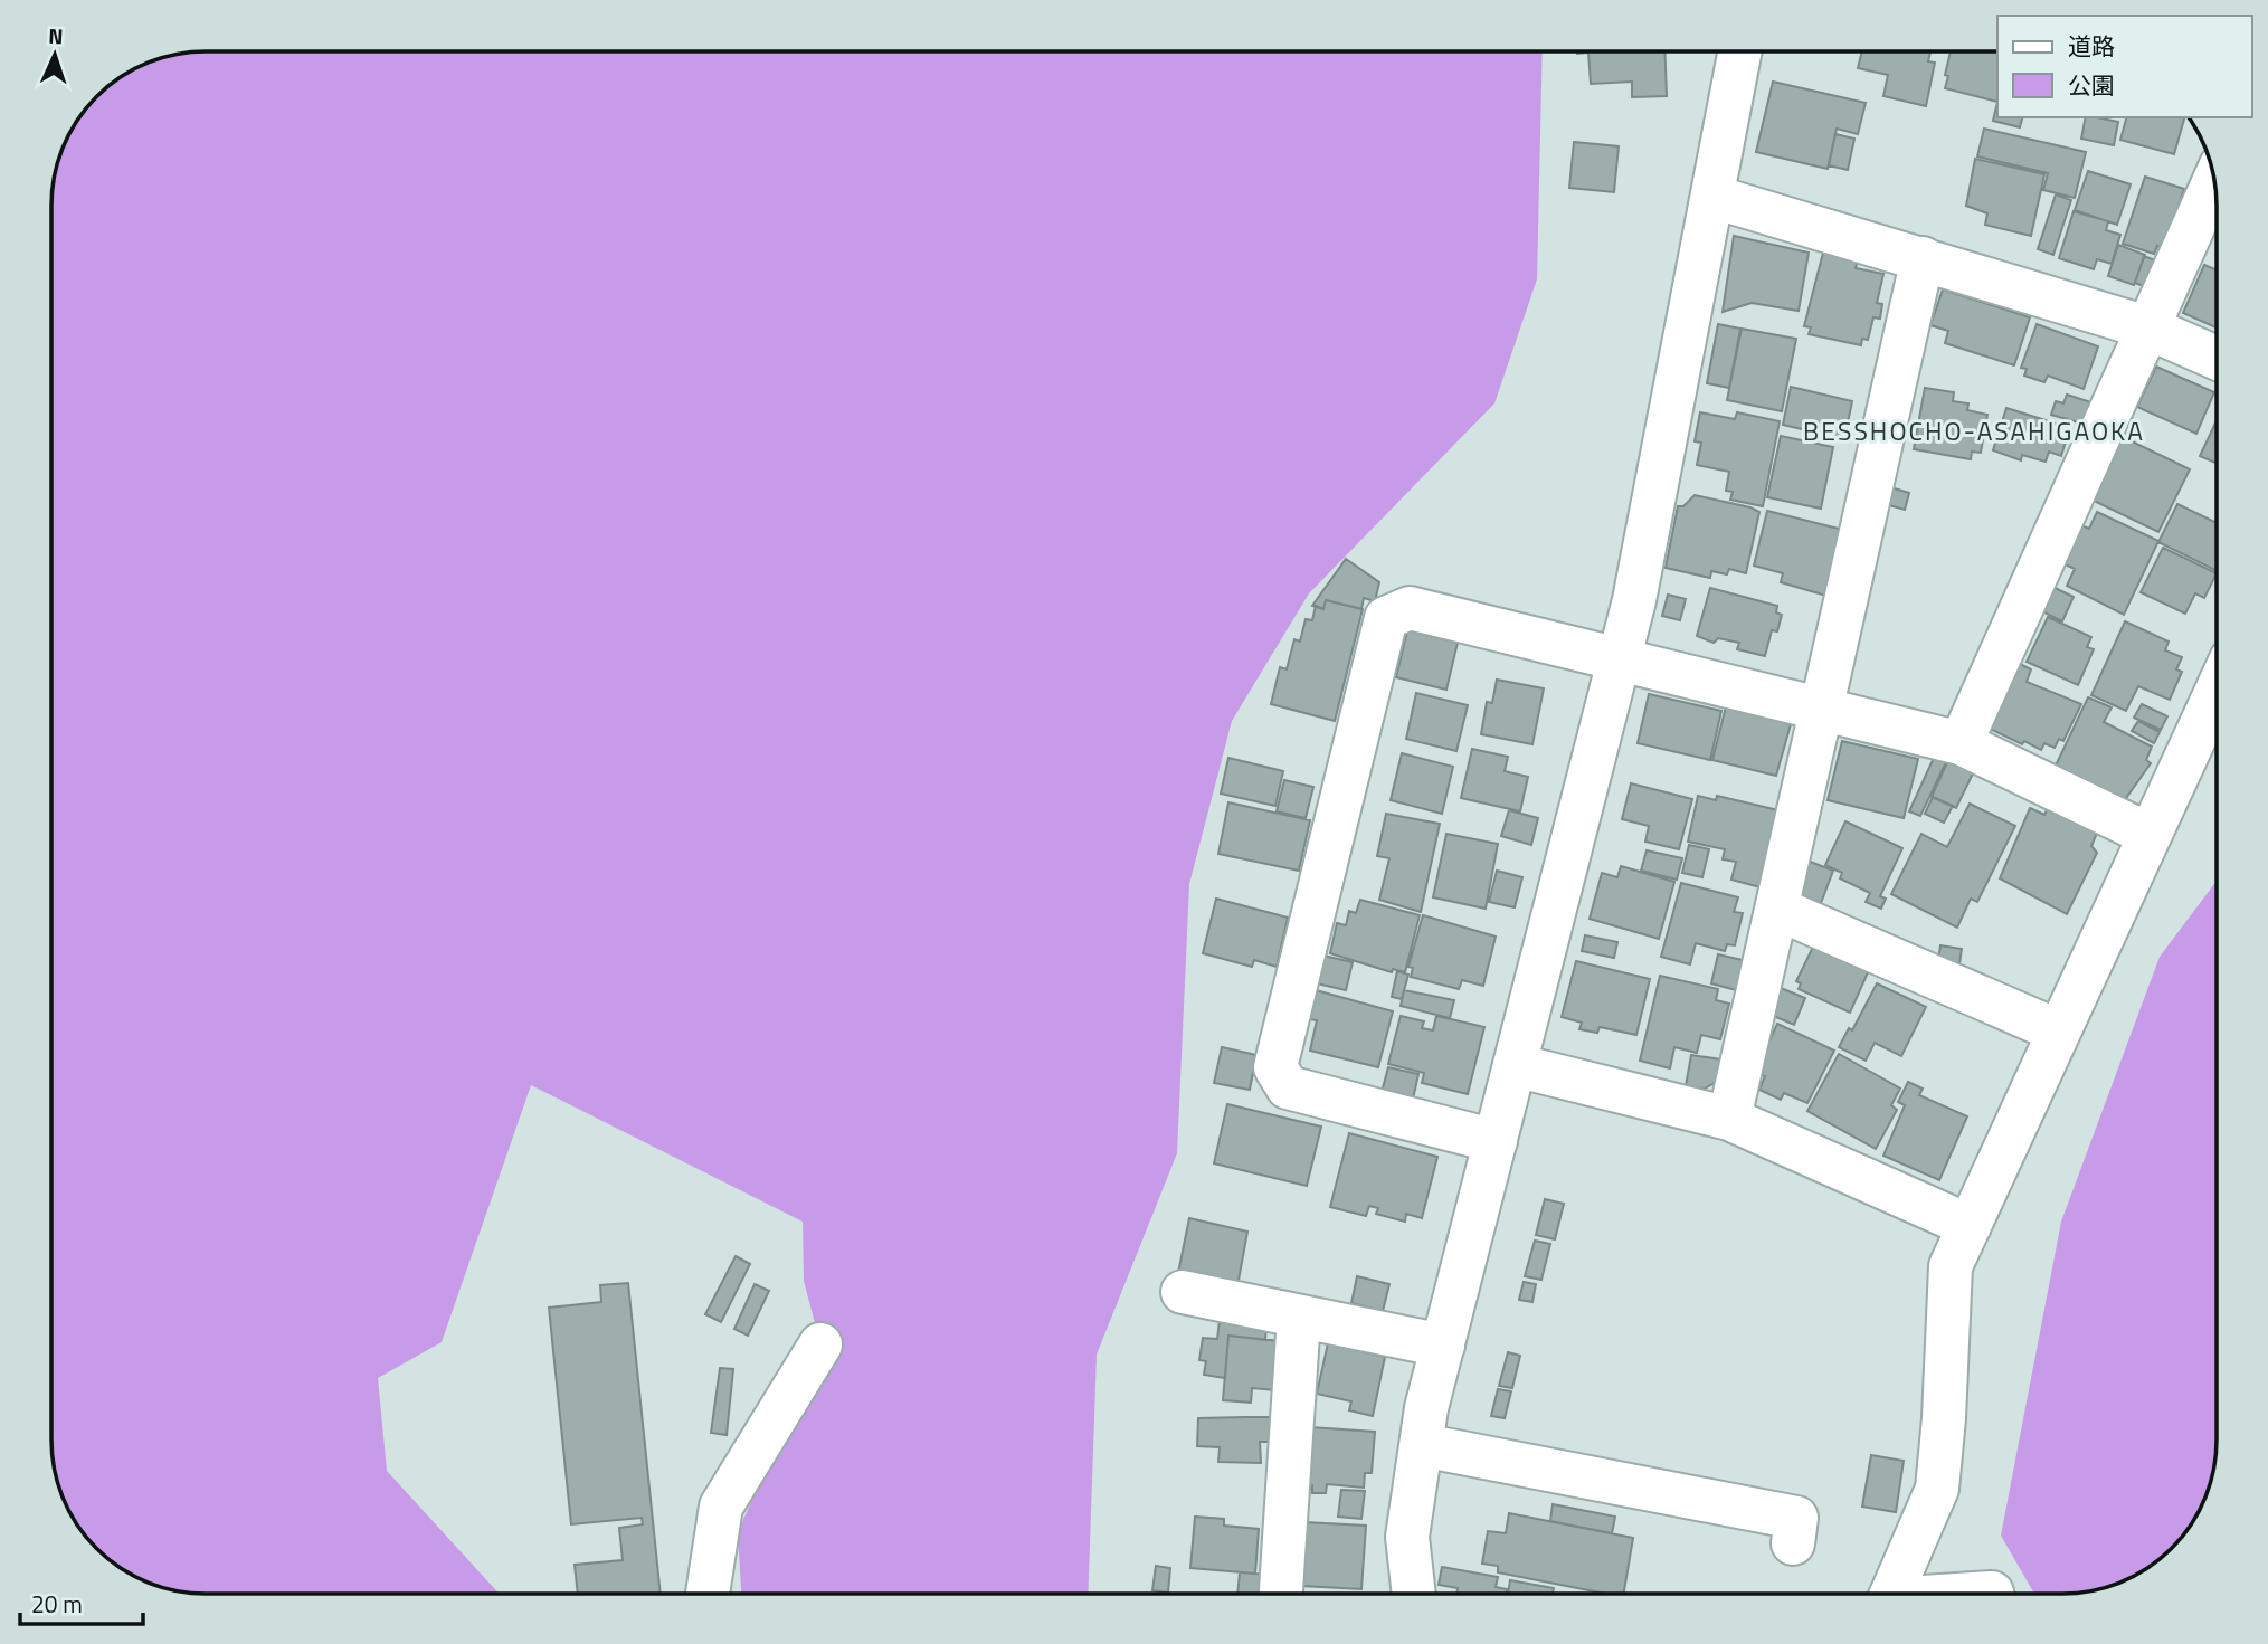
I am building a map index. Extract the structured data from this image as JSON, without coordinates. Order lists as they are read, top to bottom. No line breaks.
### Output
{"districts":["BESSHOCHO-ASAHIGAOKA"],"legend":["道路","公園"],"scale_bar":"20 m","north":"top"}
